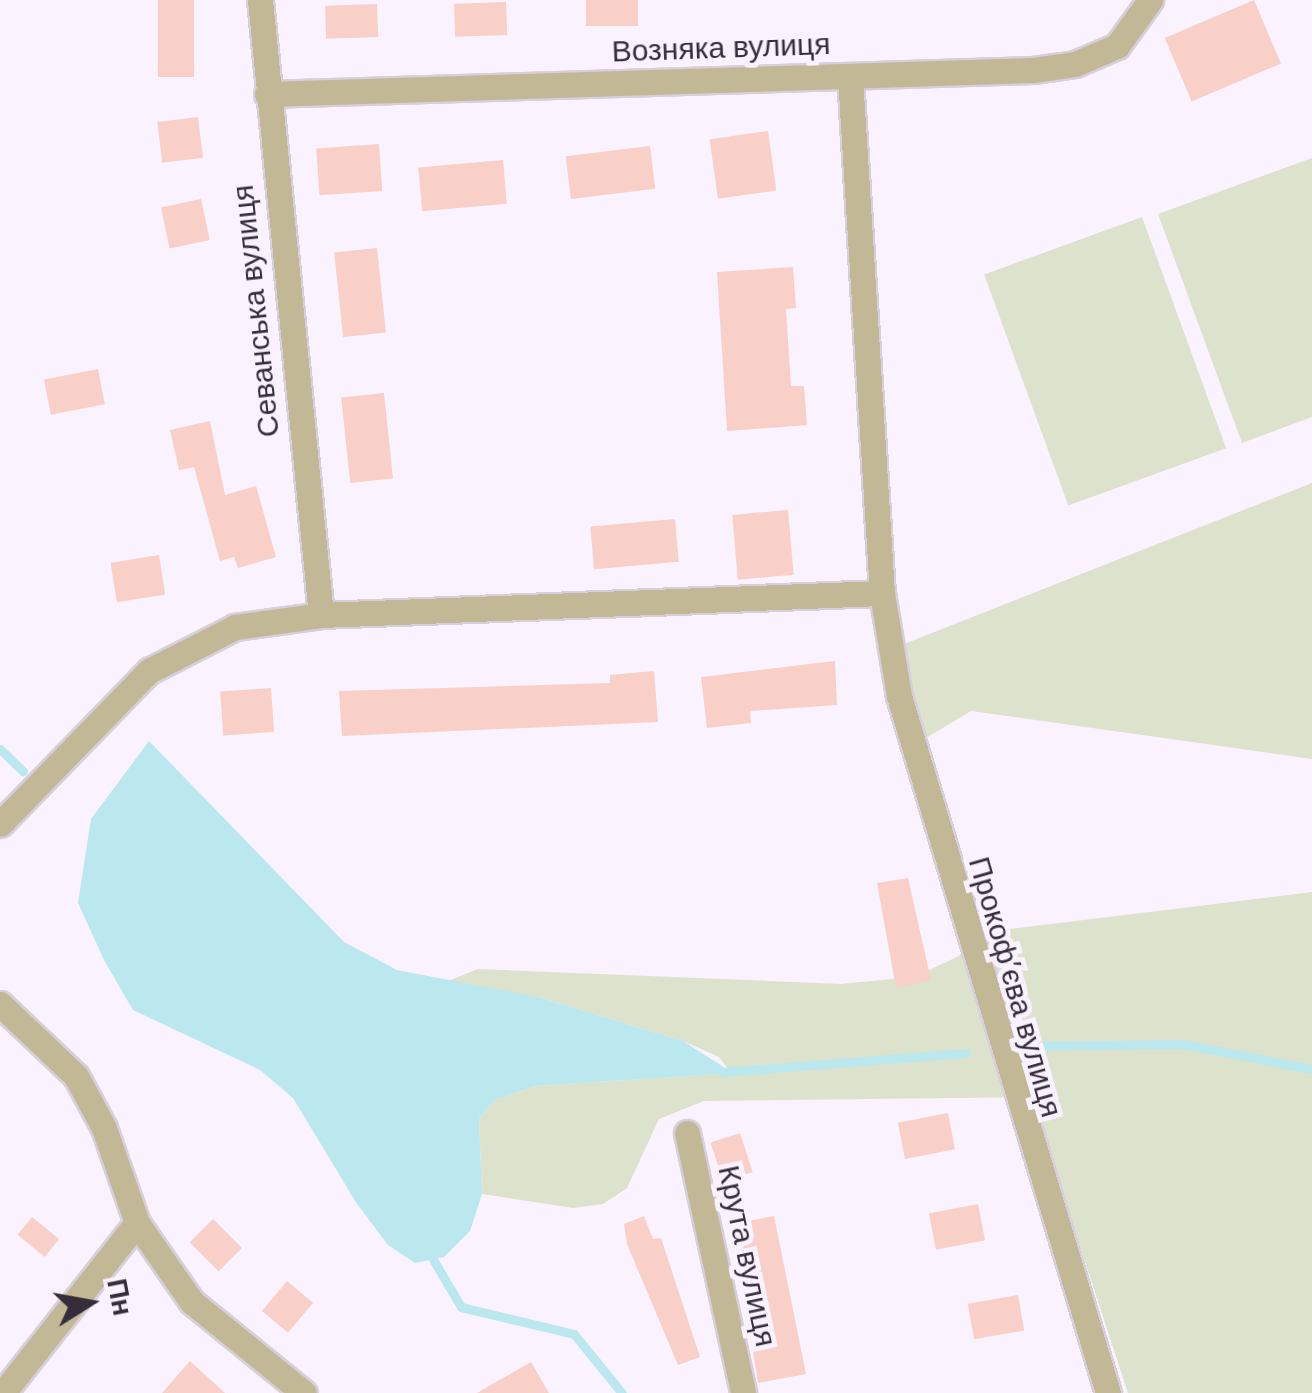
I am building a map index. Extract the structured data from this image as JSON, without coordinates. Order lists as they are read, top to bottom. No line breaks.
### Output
{"streets":{"street":["Возняка вулиця","Севанська вулиця","Прокоф’єва вулиця","Крута вулиця"]},"crossings":[["Возняка вулиця","Севанська вулиця"],["Возняка вулиця","Прокоф’єва вулиця"]],"north":"right"}
